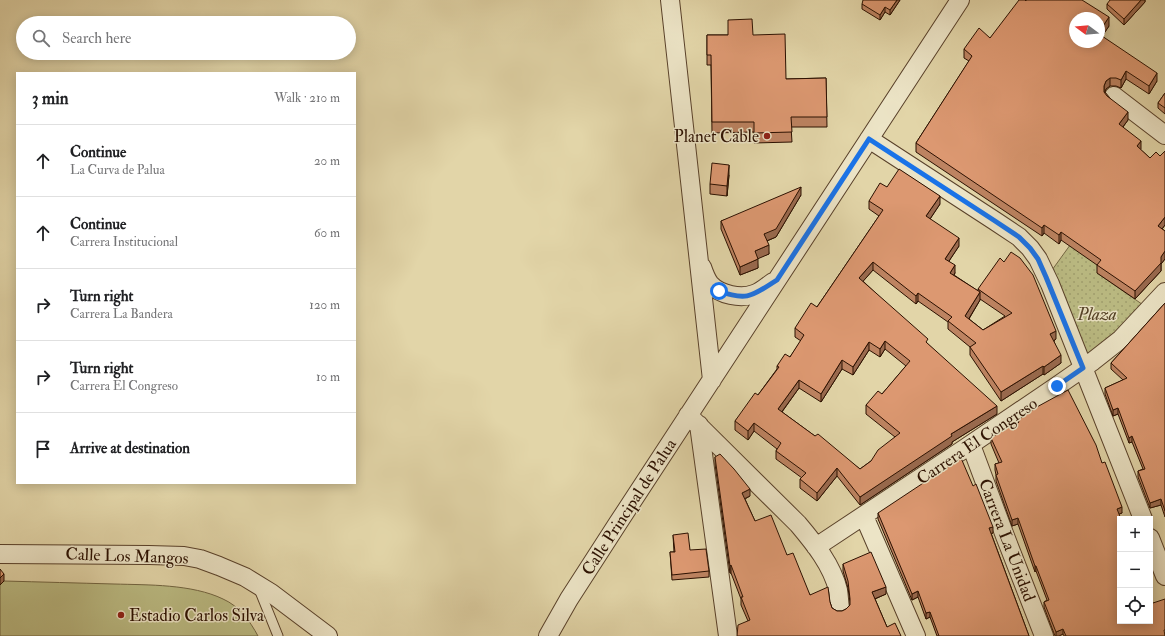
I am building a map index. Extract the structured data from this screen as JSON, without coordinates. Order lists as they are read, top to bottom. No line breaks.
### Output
{"streets":{"street":["Carrera El Congreso","Calle Principal de Palua","Carrera La Unidad","Calle Los Mangos"]},"crossings":[["Carrera El Congreso","Carrera La Unidad"]],"parks":["Plaza"],"places":["Planet Cable","Estadio Carlos Silva"],"north":"left","page":{"search":"Search here","heading":["3 min","Walk · 210 m"],"list":[["Continue","La Curva de Palua","20 m"],["Continue","Carrera Institucional","60 m"],["Turn right","Carrera La Bandera","120 m"],["Turn right","Carrera El Congreso","10 m"],"Arrive at destination"],"map_buttons":["+","−"]}}
